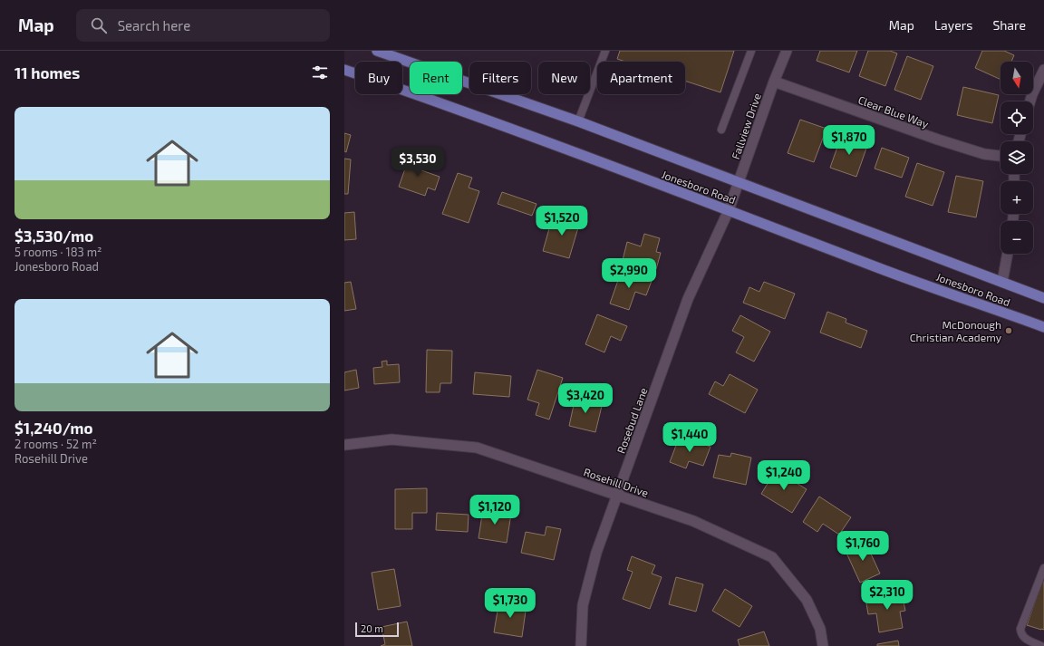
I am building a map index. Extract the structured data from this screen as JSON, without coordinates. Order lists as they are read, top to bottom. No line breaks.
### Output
{"streets":{"main road":["Jonesboro Road"],"street":["Clear Blue Way","Fallview Drive","Rosebud Lane","Rosehill Drive"]},"crossings":[["Clear Blue Way","Fallview Drive"],["Fallview Drive","Jonesboro Road"],["Fallview Drive","Rosebud Lane"],["Jonesboro Road","Rosebud Lane"],["Rosebud Lane","Rosehill Drive"]],"places":["McDonough Christian Academy"],"scale_bar":"20 m","north":"bottom","page":{"header":"Map","search":"Search here","nav":["Map","Layers","Share"],"heading":"11 homes","map_buttons":["+","−"],"chip":["Buy","Rent","Filters","New","Apartment"],"list":[{"name":"$3,530/mo","note":"5 rooms · 183 m² · Jonesboro Road"},{"name":"$1,240/mo","note":"2 rooms · 52 m² · Rosehill Drive"}],"price":["$1,870","$3,530","$1,520","$2,990","$3,420","$1,440","$1,240","$1,120","$1,760","$2,310","$1,730"],"scale":"20 m"}}
